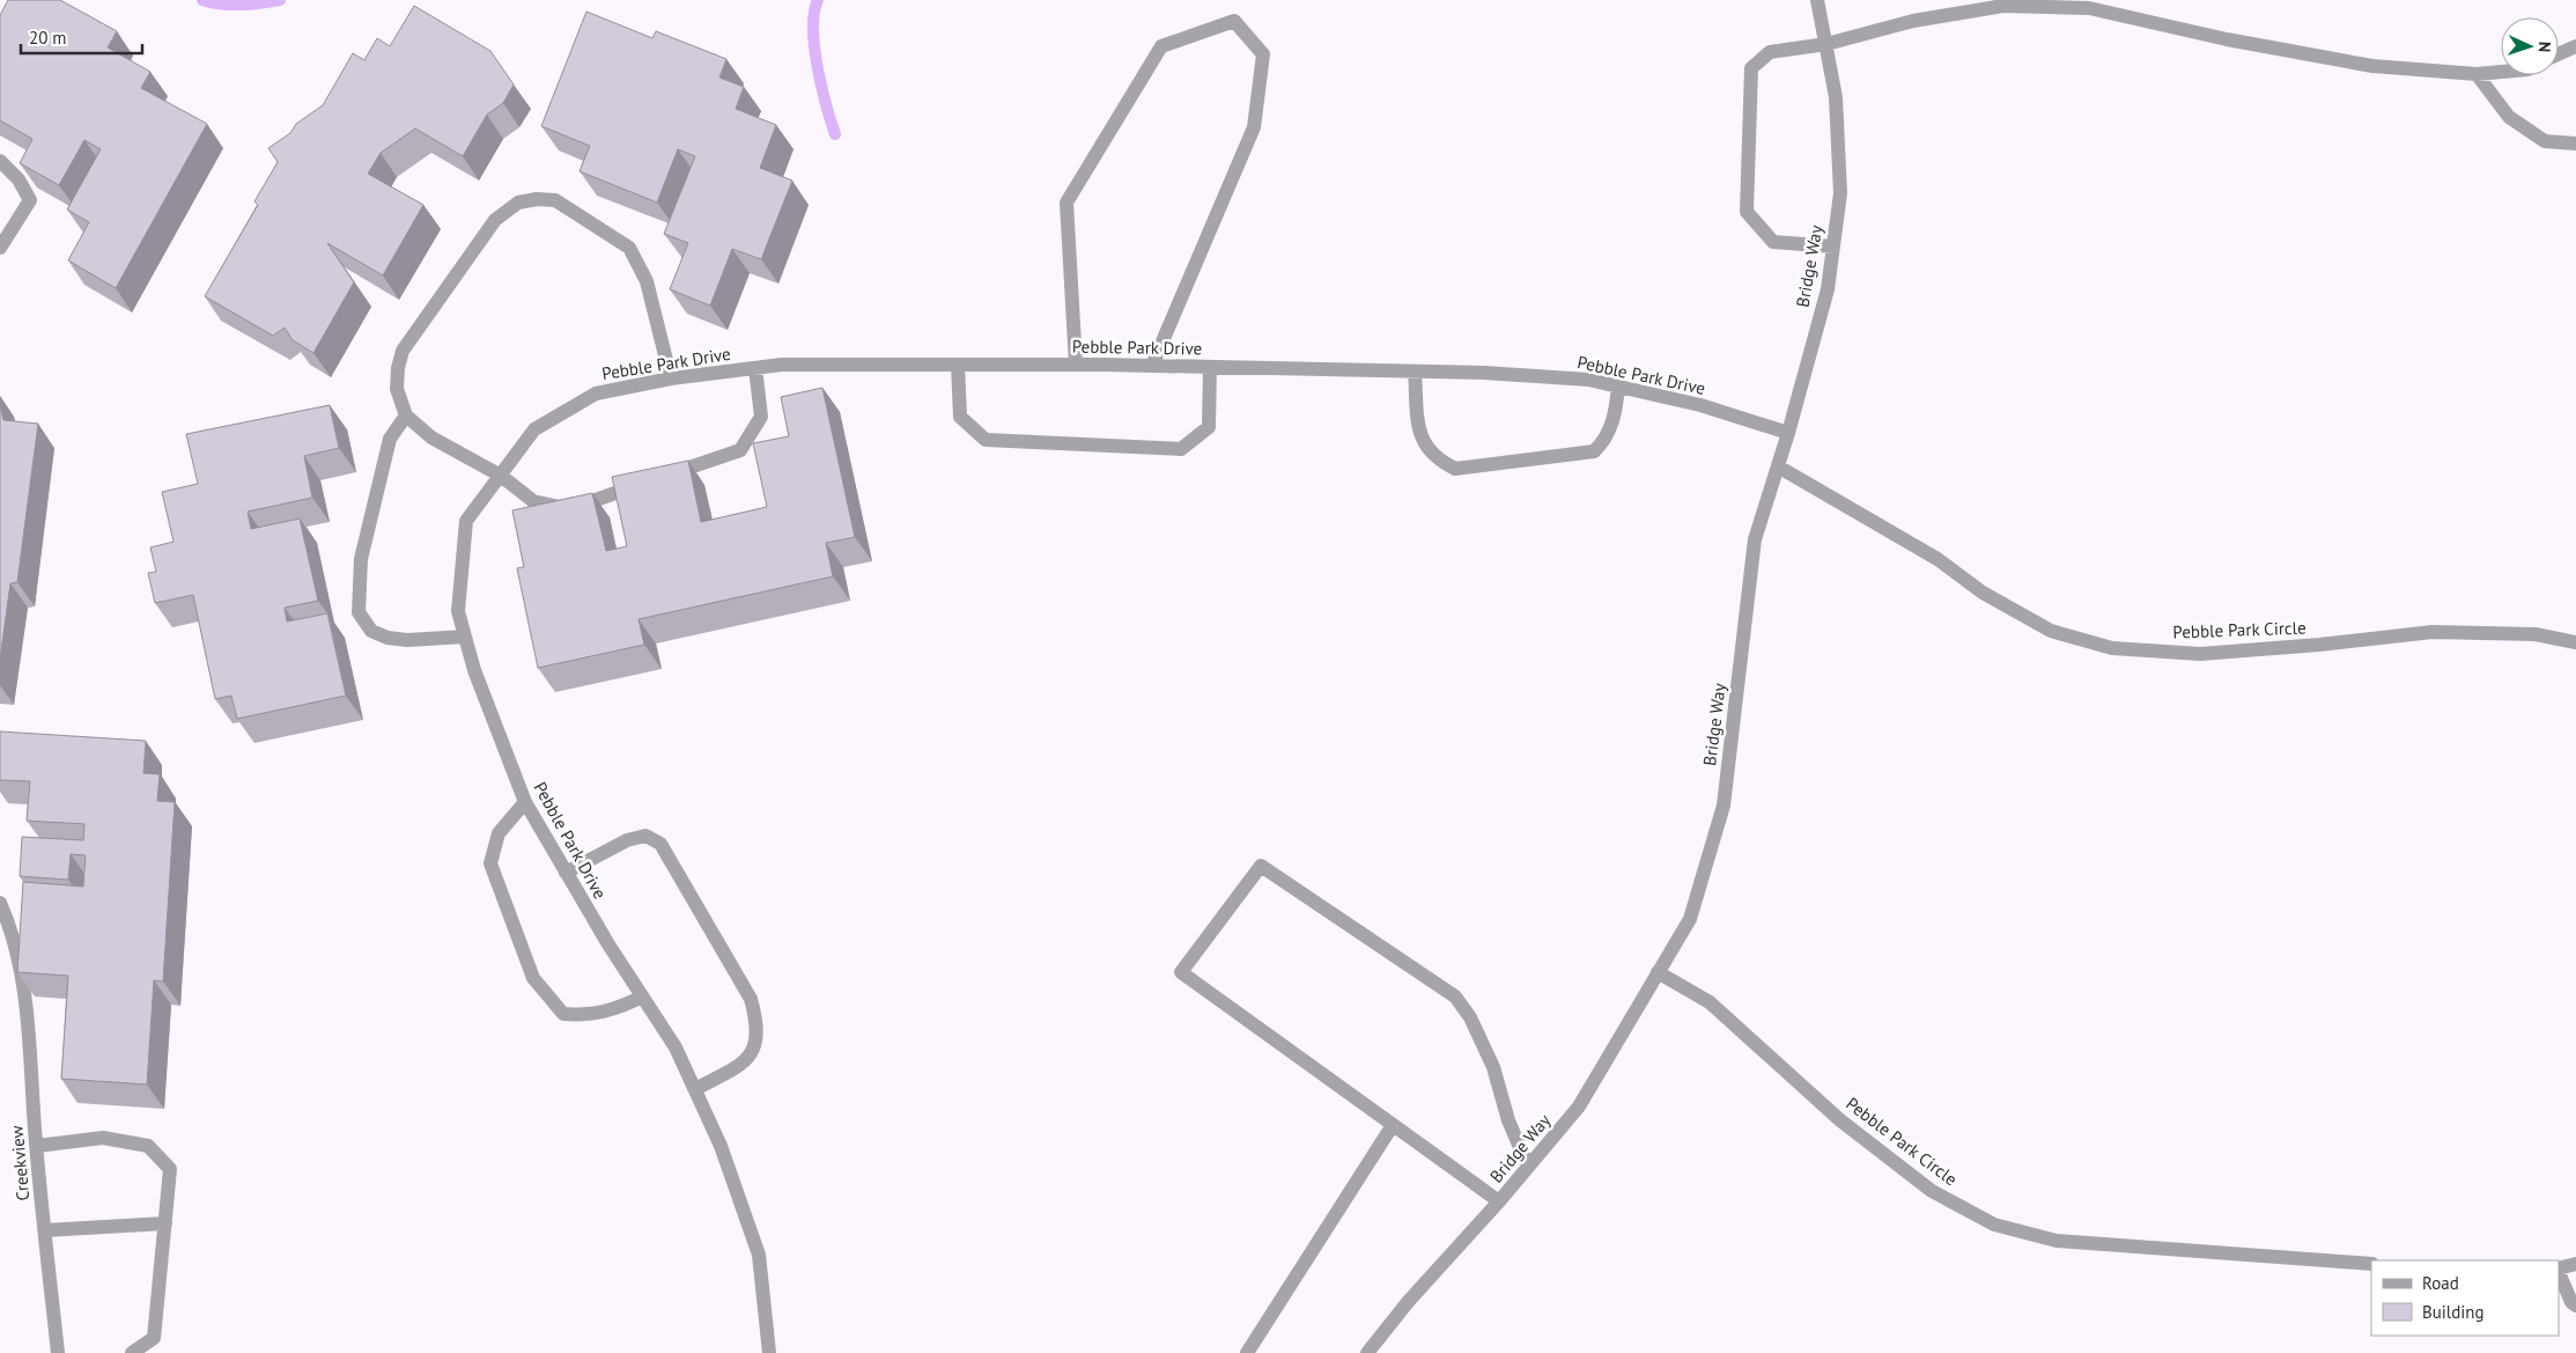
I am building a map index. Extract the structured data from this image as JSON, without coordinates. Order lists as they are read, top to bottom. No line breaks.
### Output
{"streets":{"street":["Bridge Way","Pebble Park Drive","Pebble Park Circle","Creekview"]},"crossings":[["Bridge Way","Pebble Park Drive"],["Bridge Way","Pebble Park Circle"]],"legend":["Road","Building"],"scale_bar":"20 m","north":"right"}
